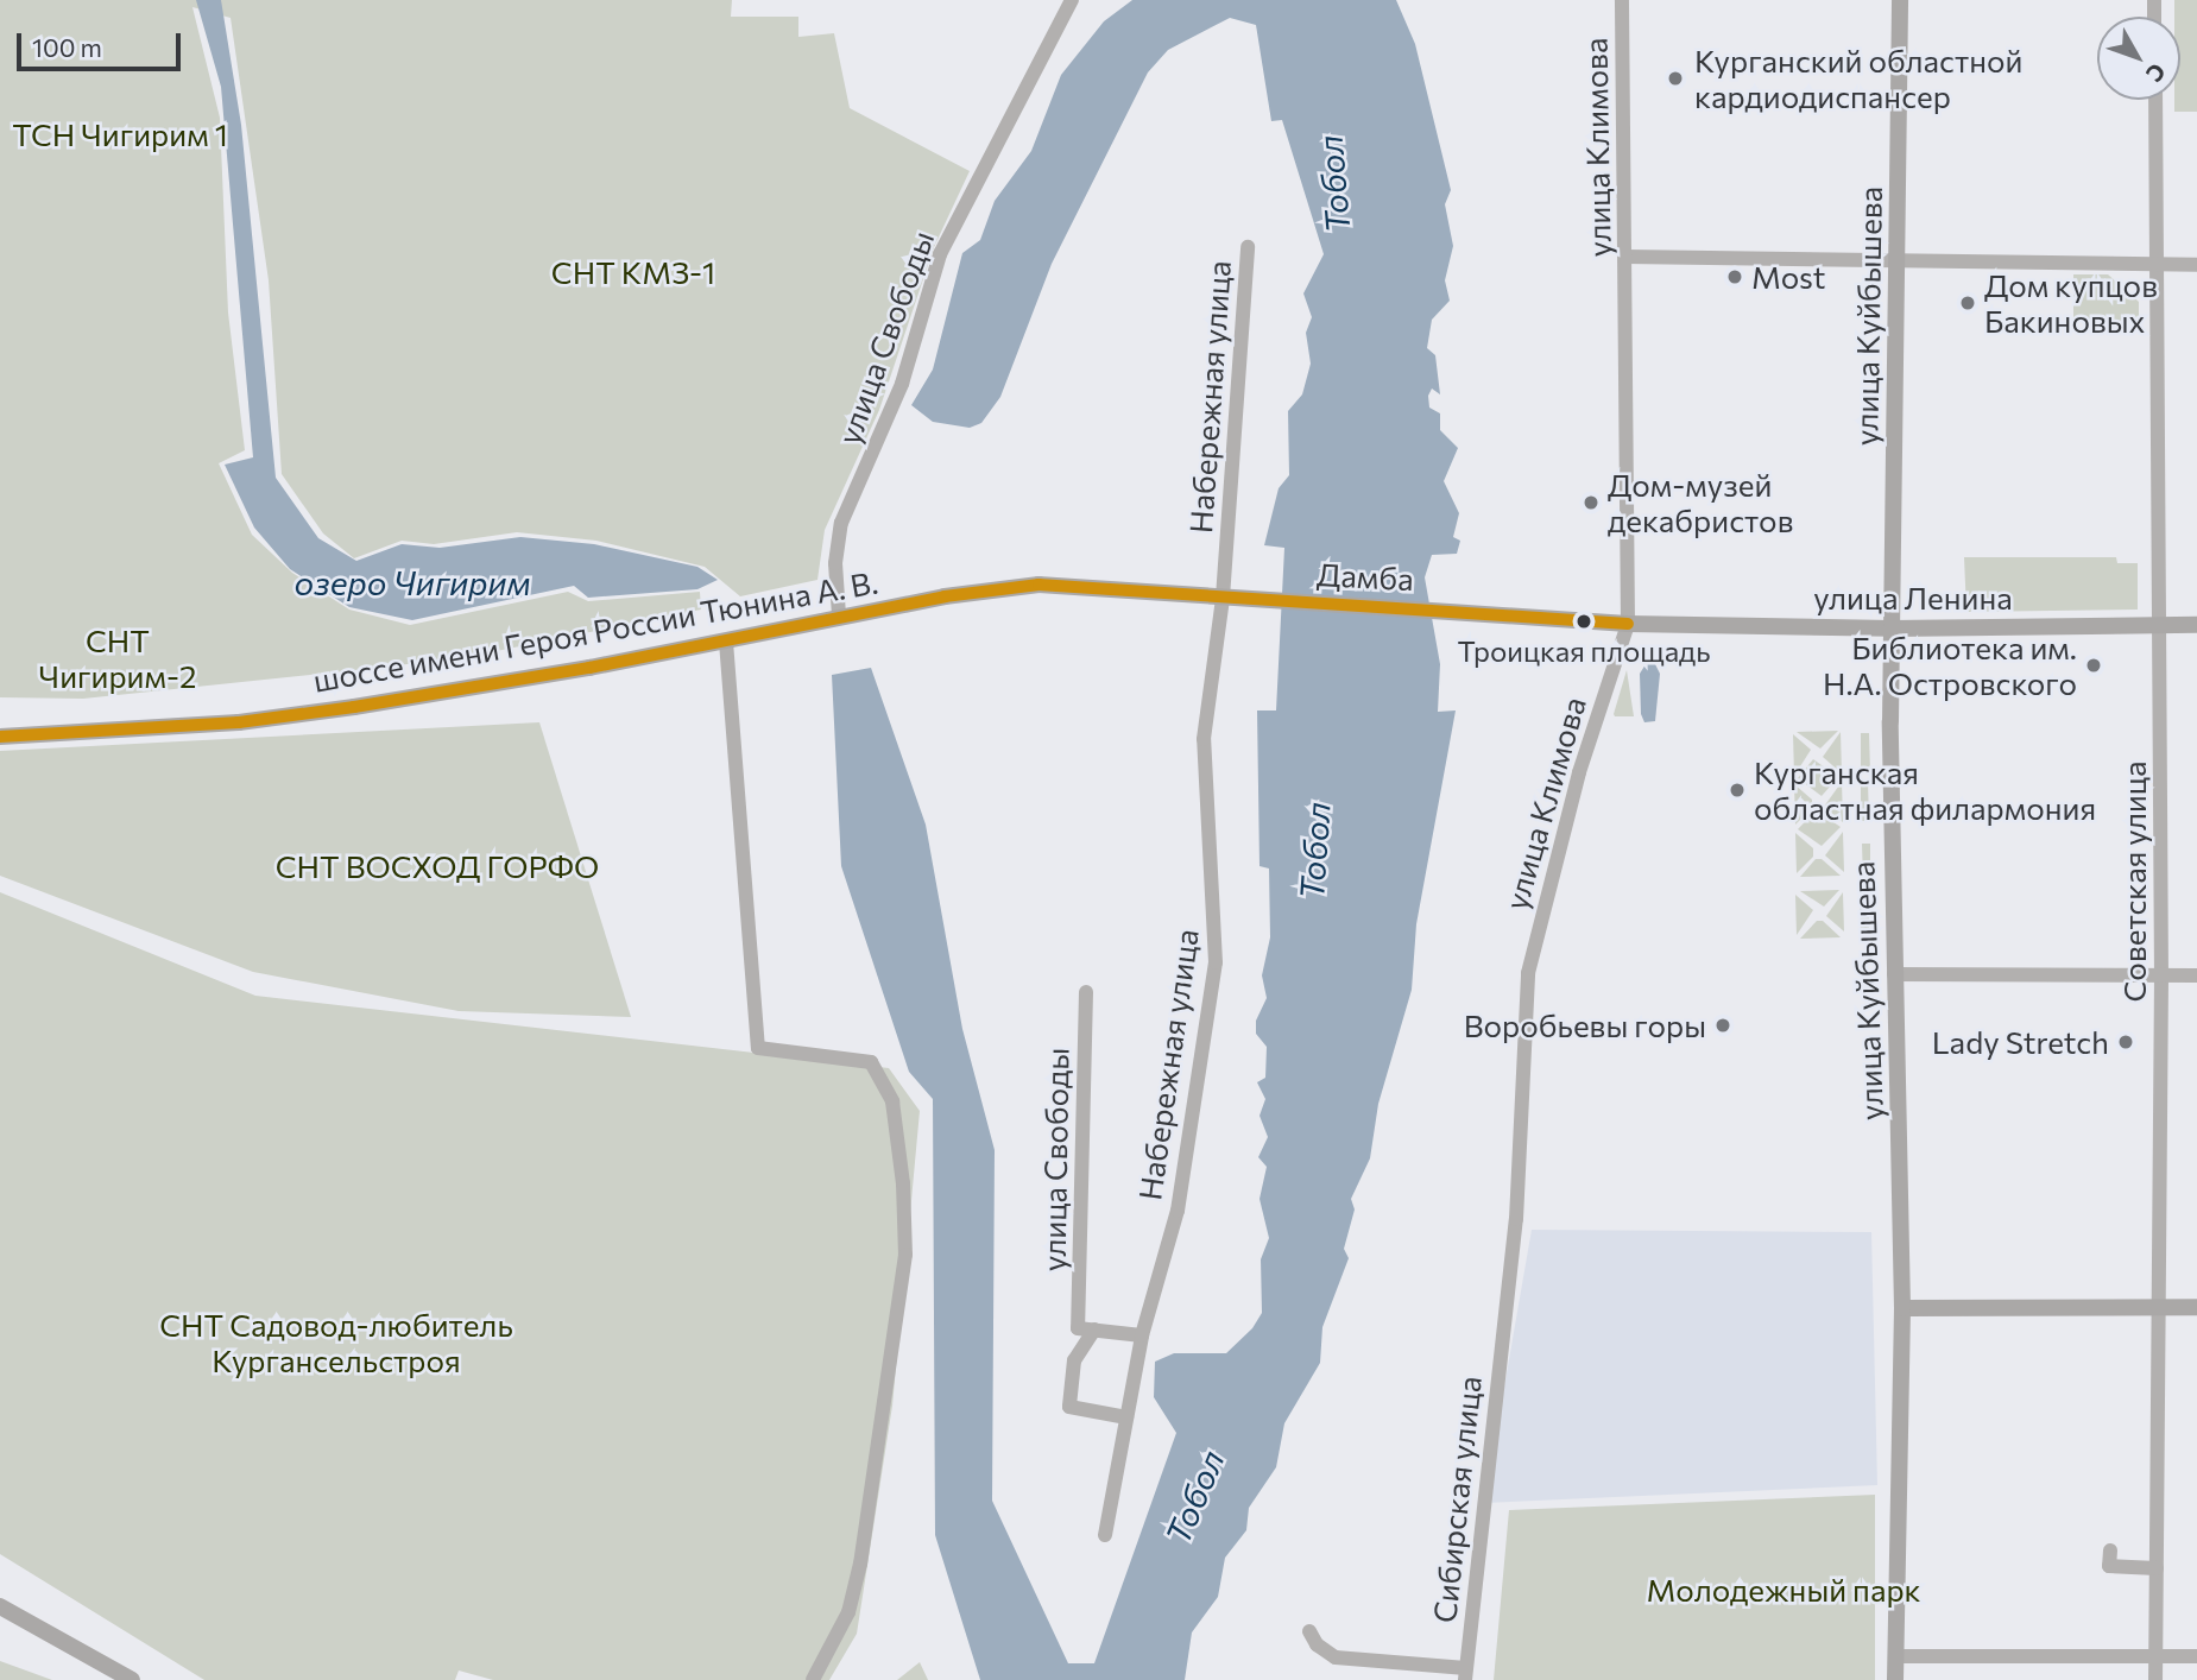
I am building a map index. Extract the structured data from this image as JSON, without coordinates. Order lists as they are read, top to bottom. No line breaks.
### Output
{"streets":{"main road":["улица Куйбышева","Дамба","улица Ленина","шоссе имени Героя России Тюнина А. В."],"street":["улица Климова","улица Свободы","Набережная улица","Советская улица","Сибирская улица"]},"crossings":[["улица Климова","Дамба"],["улица Климова","улица Ленина"],["улица Климова","Сибирская улица"],["улица Куйбышева","улица Ленина"],["улица Свободы","шоссе имени Героя России Тюнина А. В."],["Набережная улица","Дамба"],["Набережная улица","шоссе имени Героя России Тюнина А. В."],["Дамба","улица Ленина"],["Дамба","шоссе имени Героя России Тюнина А. В."],["улица Ленина","Советская улица"]],"water":["Тобол","озеро Чигирим"],"parks":["ТСН Чигирим 1","СНТ КМЗ-1","СНТ Чигирим-2","СНТ ВОСХОД ГОРФО","СНТ Садовод-любитель Кургансельстроя","Молодежный парк"],"places":["Курганский областной кардиодиспансер","Most","Дом купцов Бакиновых","Дом-музей декабристов","Троицкая площадь","Библиотека им. Н.А. Островского","Курганская областная филармония","Воробьевы горы","Lady Stretch"],"scale_bar":"100 m","north":"bottom right"}
